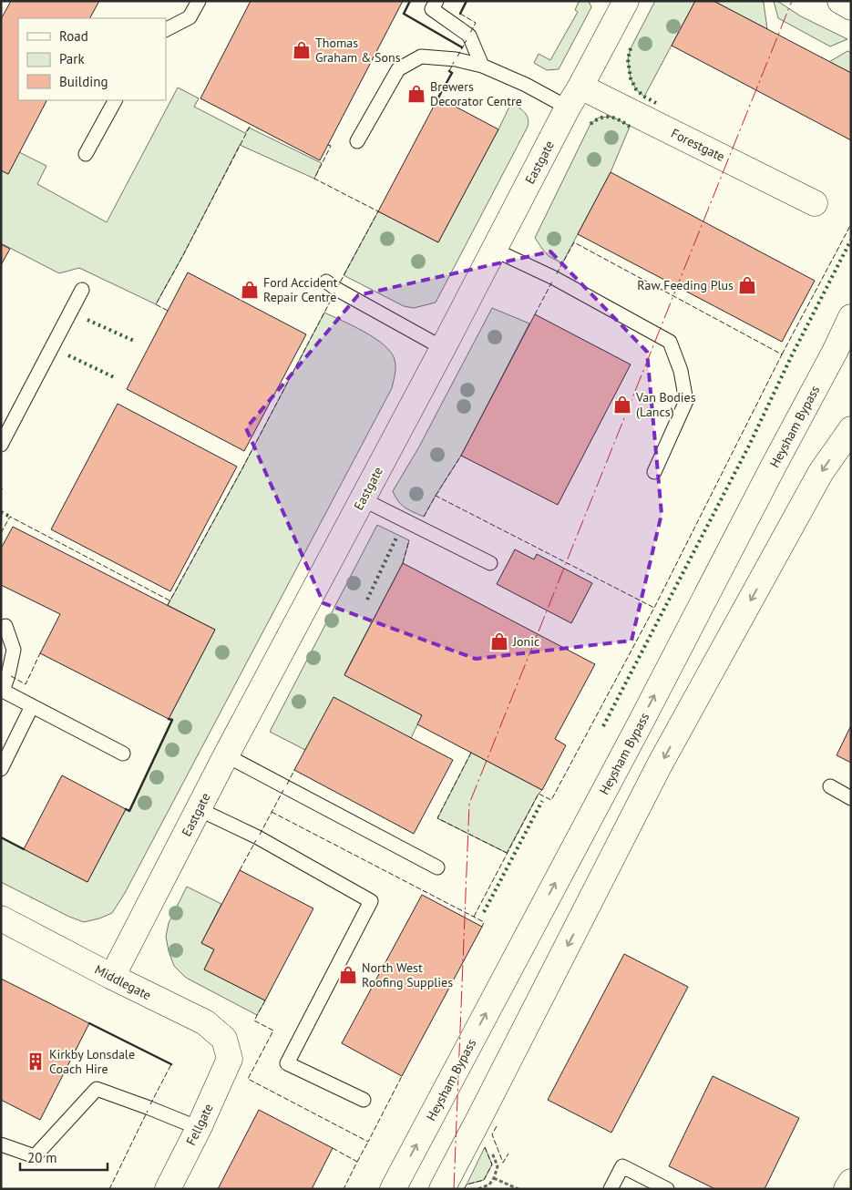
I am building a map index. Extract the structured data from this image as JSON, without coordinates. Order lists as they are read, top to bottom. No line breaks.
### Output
{"streets":{"main road":["Forestgate","Eastgate","Heysham Bypass","Middlegate","Fellgate"]},"crossings":[["Forestgate","Eastgate"],["Eastgate","Middlegate"],["Middlegate","Fellgate"]],"places":{"shop":["Thomas Graham & Sons","Brewers Decorator Centre","Raw Feeding Plus","Ford Accident Repair Centre","Van Bodies (Lancs)","Jonic","North West Roofing Supplies"],"building":["Kirkby Lonsdale Coach Hire"]},"legend":["Road","Park","Building"],"scale_bar":"20 m"}
